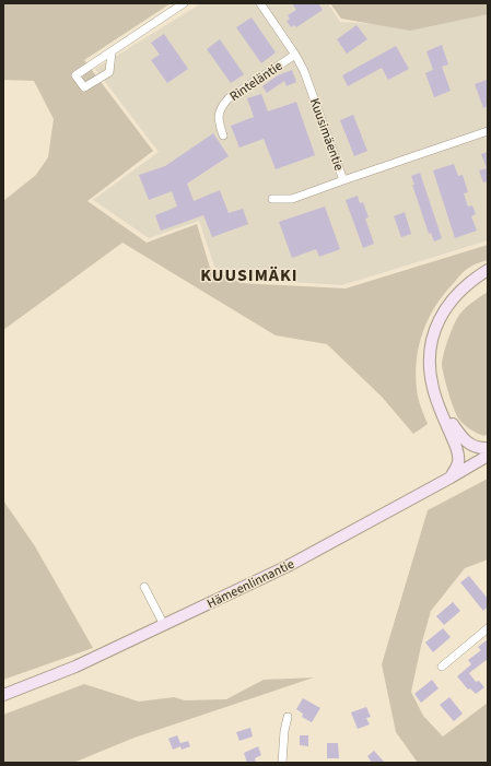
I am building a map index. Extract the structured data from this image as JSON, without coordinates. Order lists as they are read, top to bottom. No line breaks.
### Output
{"streets":{"main road":["Hämeenlinnantie"],"street":["Rinteläntie","Kuusimäentie"]},"crossings":[["Rinteläntie","Kuusimäentie"]],"districts":["KUUSIMÄKI"]}
